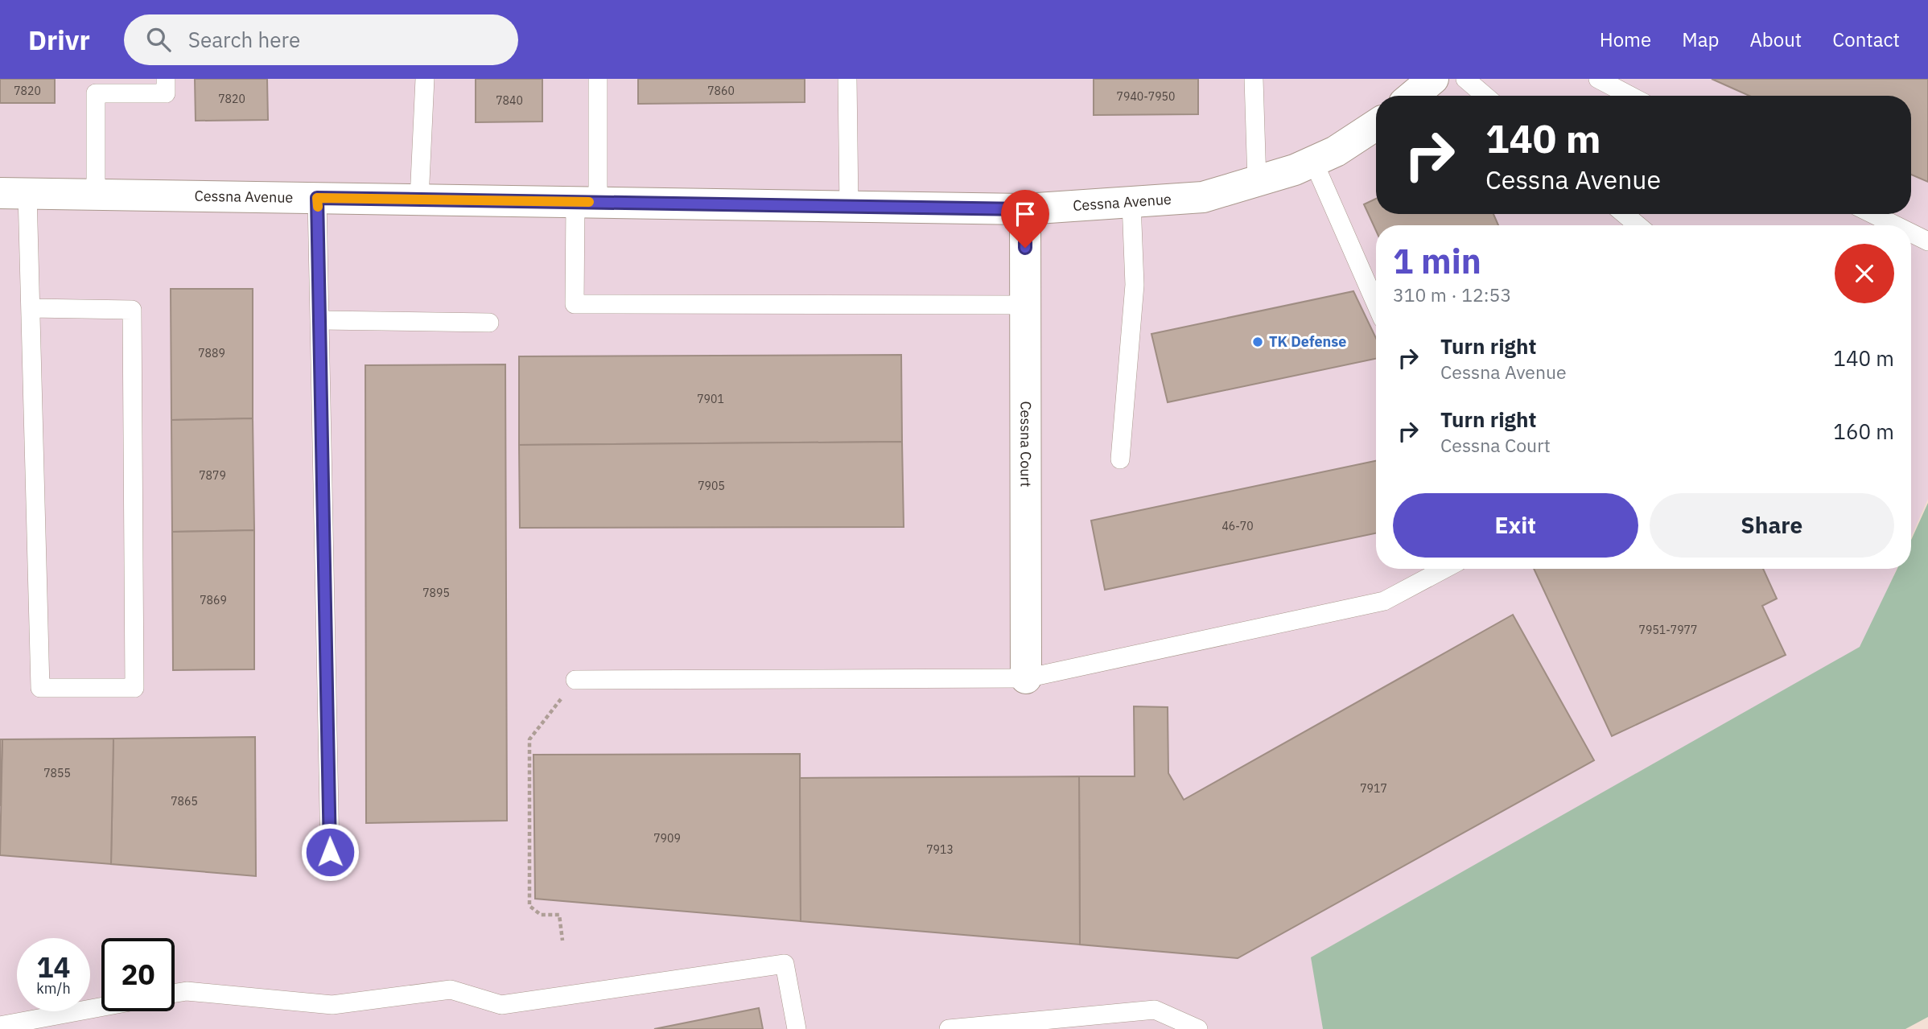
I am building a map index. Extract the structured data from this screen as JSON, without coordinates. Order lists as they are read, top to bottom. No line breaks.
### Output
{"streets":{"street":["Cessna Avenue","Cessna Court"]},"crossings":[["Cessna Avenue","Cessna Court"]],"places":["TK Defense"],"house_numbers":["7820","7860","7940-7950","7820","7840","7889","7901","7879","7905","46-70","7895","7869","7951-7977","7855","7917","7865","7909","7913"],"page":{"header":"Drivr","search":"Search here","nav":["Home","Map","About","Contact"],"turn":["140 m","Cessna Avenue"],"heading":["1 min","310 m · 12:53"],"list":[{"name":"Turn right","note":"Cessna Avenue","value":"140 m"},{"name":"Turn right","note":"Cessna Court","value":"160 m"}],"buttons":["Exit","Share"],"speed":"14 km/h","limit":"20"}}
